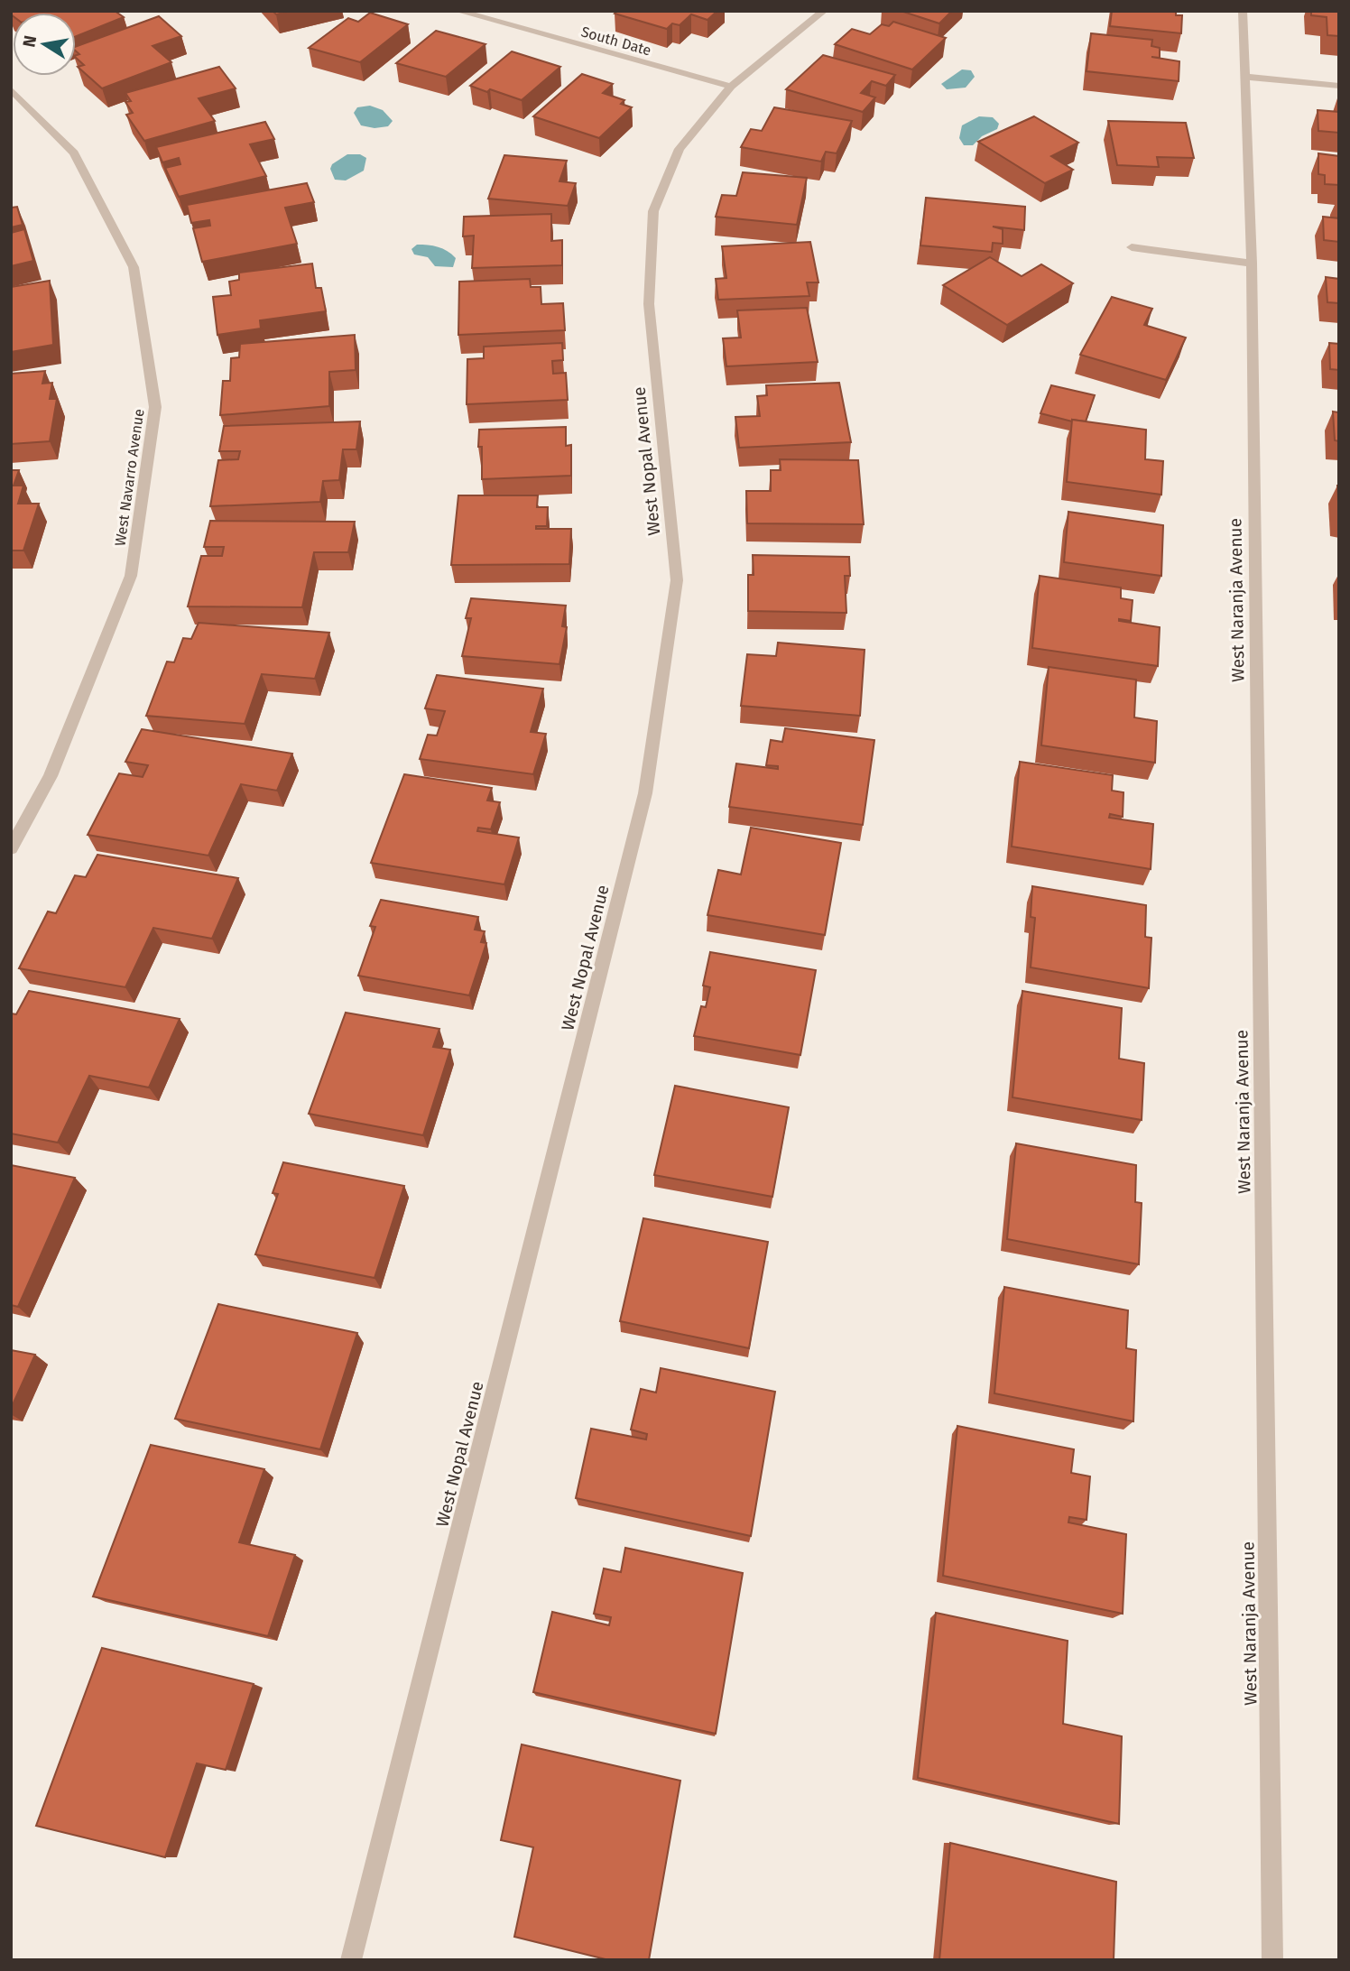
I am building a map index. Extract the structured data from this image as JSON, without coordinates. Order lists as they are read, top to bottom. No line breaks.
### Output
{"streets":{"street":["South Date","West Nopal Avenue","West Navarro Avenue","West Naranja Avenue"]},"crossings":[["South Date","West Nopal Avenue"]],"north":"left"}
